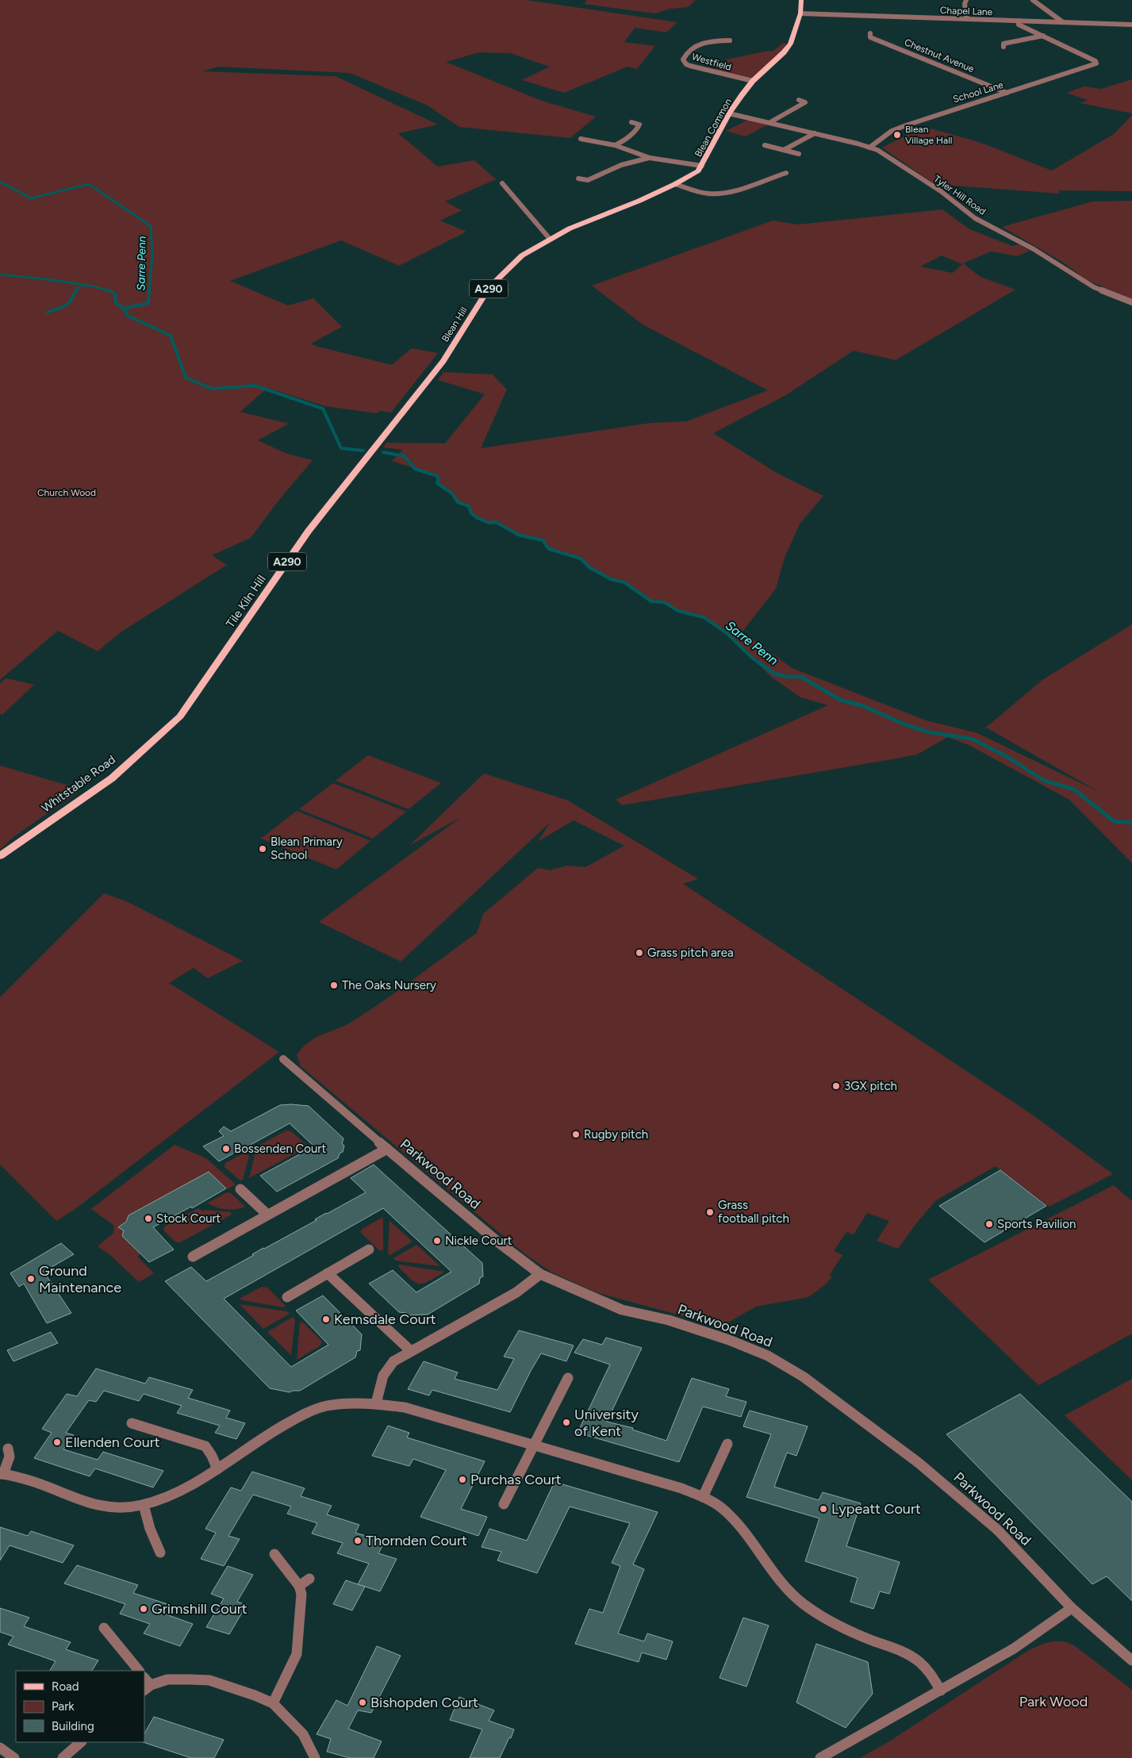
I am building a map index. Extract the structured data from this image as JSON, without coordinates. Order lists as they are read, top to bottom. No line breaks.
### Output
{"streets":{"main road":["Blean Common","A290","Blean Hill","Tile Kiln Hill","Whitstable Road"],"street":["Chapel Lane","Chestnut Avenue","Westfield","School Lane","Tyler Hill Road","Parkwood Road"]},"crossings":[["Chapel Lane","Blean Common"],["Chestnut Avenue","School Lane"],["Westfield","Blean Common"],["School Lane","Tyler Hill Road"],["Blean Common","Tyler Hill Road"],["Blean Common","Blean Hill"],["Blean Hill","Tile Kiln Hill"],["Tile Kiln Hill","Whitstable Road"]],"water":["Sarre Penn"],"parks":["Church Wood","Park Wood"],"places":["Blean Village Hall","Blean Primary School","Grass pitch area","The Oaks Nursery","3GX pitch","Rugby pitch","Bossenden Court","Grass football pitch","Stock Court","Sports Pavilion","Nickle Court","Ground Maintenance","Kemsdale Court","University of Kent","Ellenden Court","Purchas Court","Lypeatt Court","Thornden Court","Grimshill Court","Bishopden Court"],"legend":["Road","Park","Building"]}
